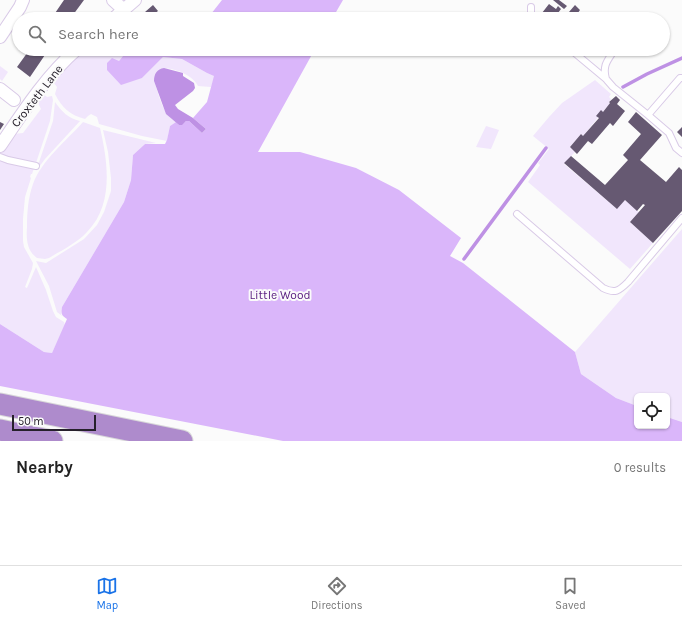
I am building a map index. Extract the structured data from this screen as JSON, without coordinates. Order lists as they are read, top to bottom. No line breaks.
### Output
{"streets":{"street":["Croxteth Lane"]},"parks":["Little Wood"],"scale_bar":"50 m","page":{"search":"Search here","scale":"50 m","heading":["Nearby","0 results"],"nav":["Map","Directions","Saved"]}}
